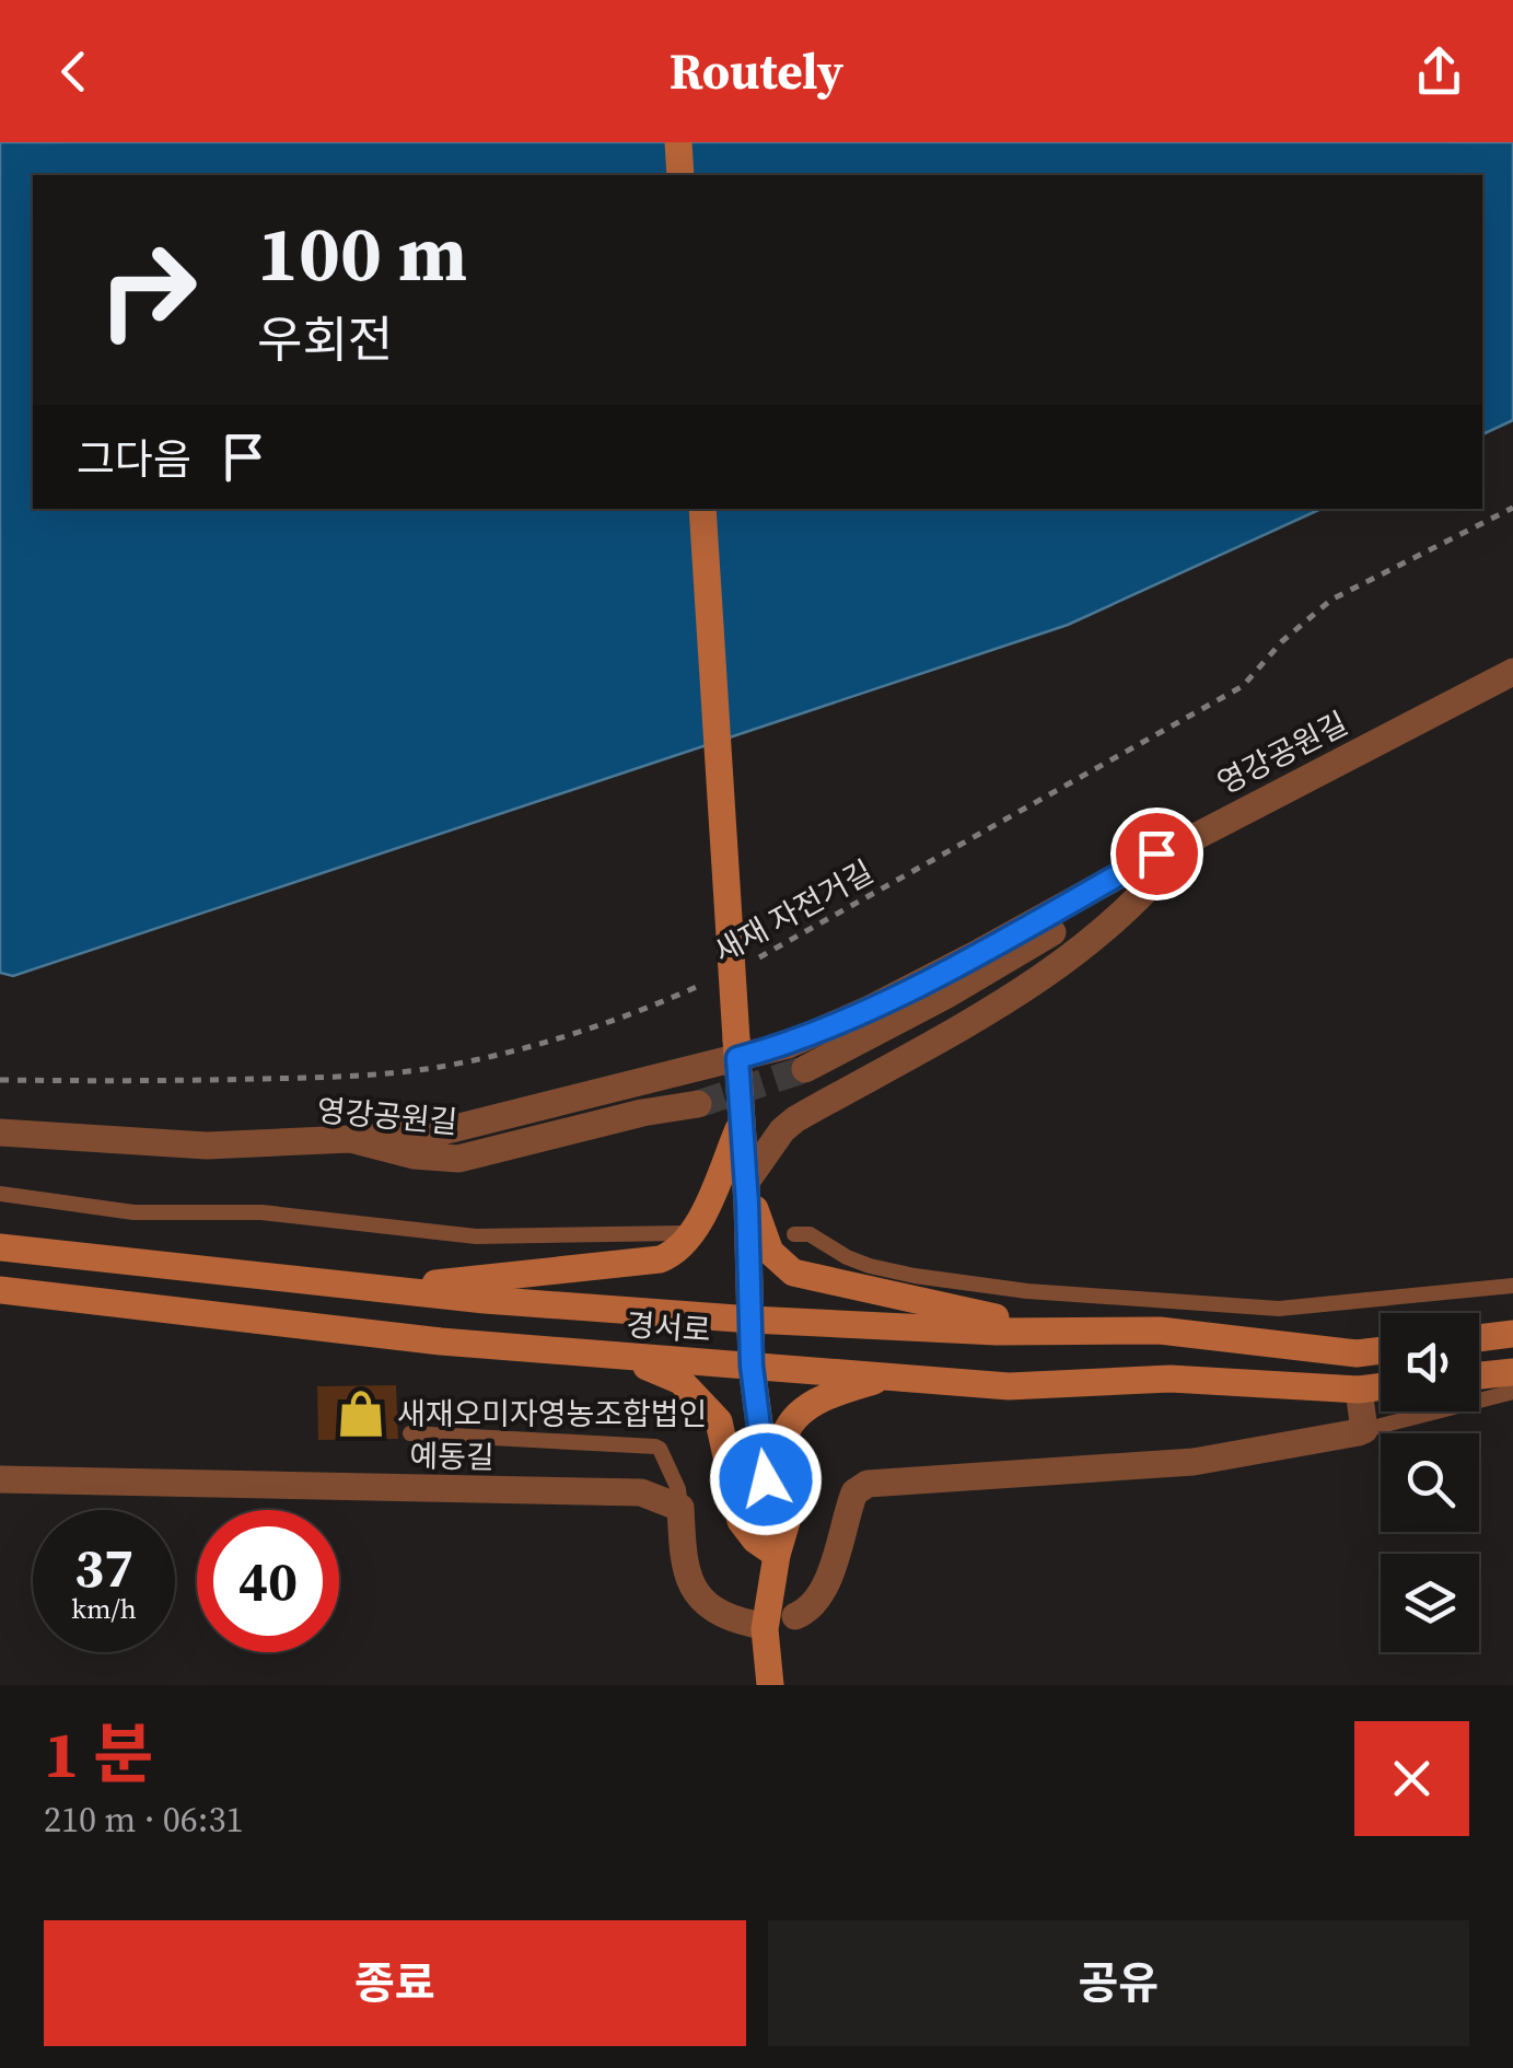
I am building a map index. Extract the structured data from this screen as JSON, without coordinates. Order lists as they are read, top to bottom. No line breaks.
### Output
{"streets":{"main road":["경서로"],"street":["영강공원길","예동길"],"path":["새재 자전거길"]},"places":{"shop":["새재오미자영농조합법인"]},"page":{"header":"Routely","turn":["100 m","우회전"],"then":"그다음","speed":"37 km/h","limit":"40","heading":["1 분","210 m · 06:31"],"buttons":["종료","공유"]}}
